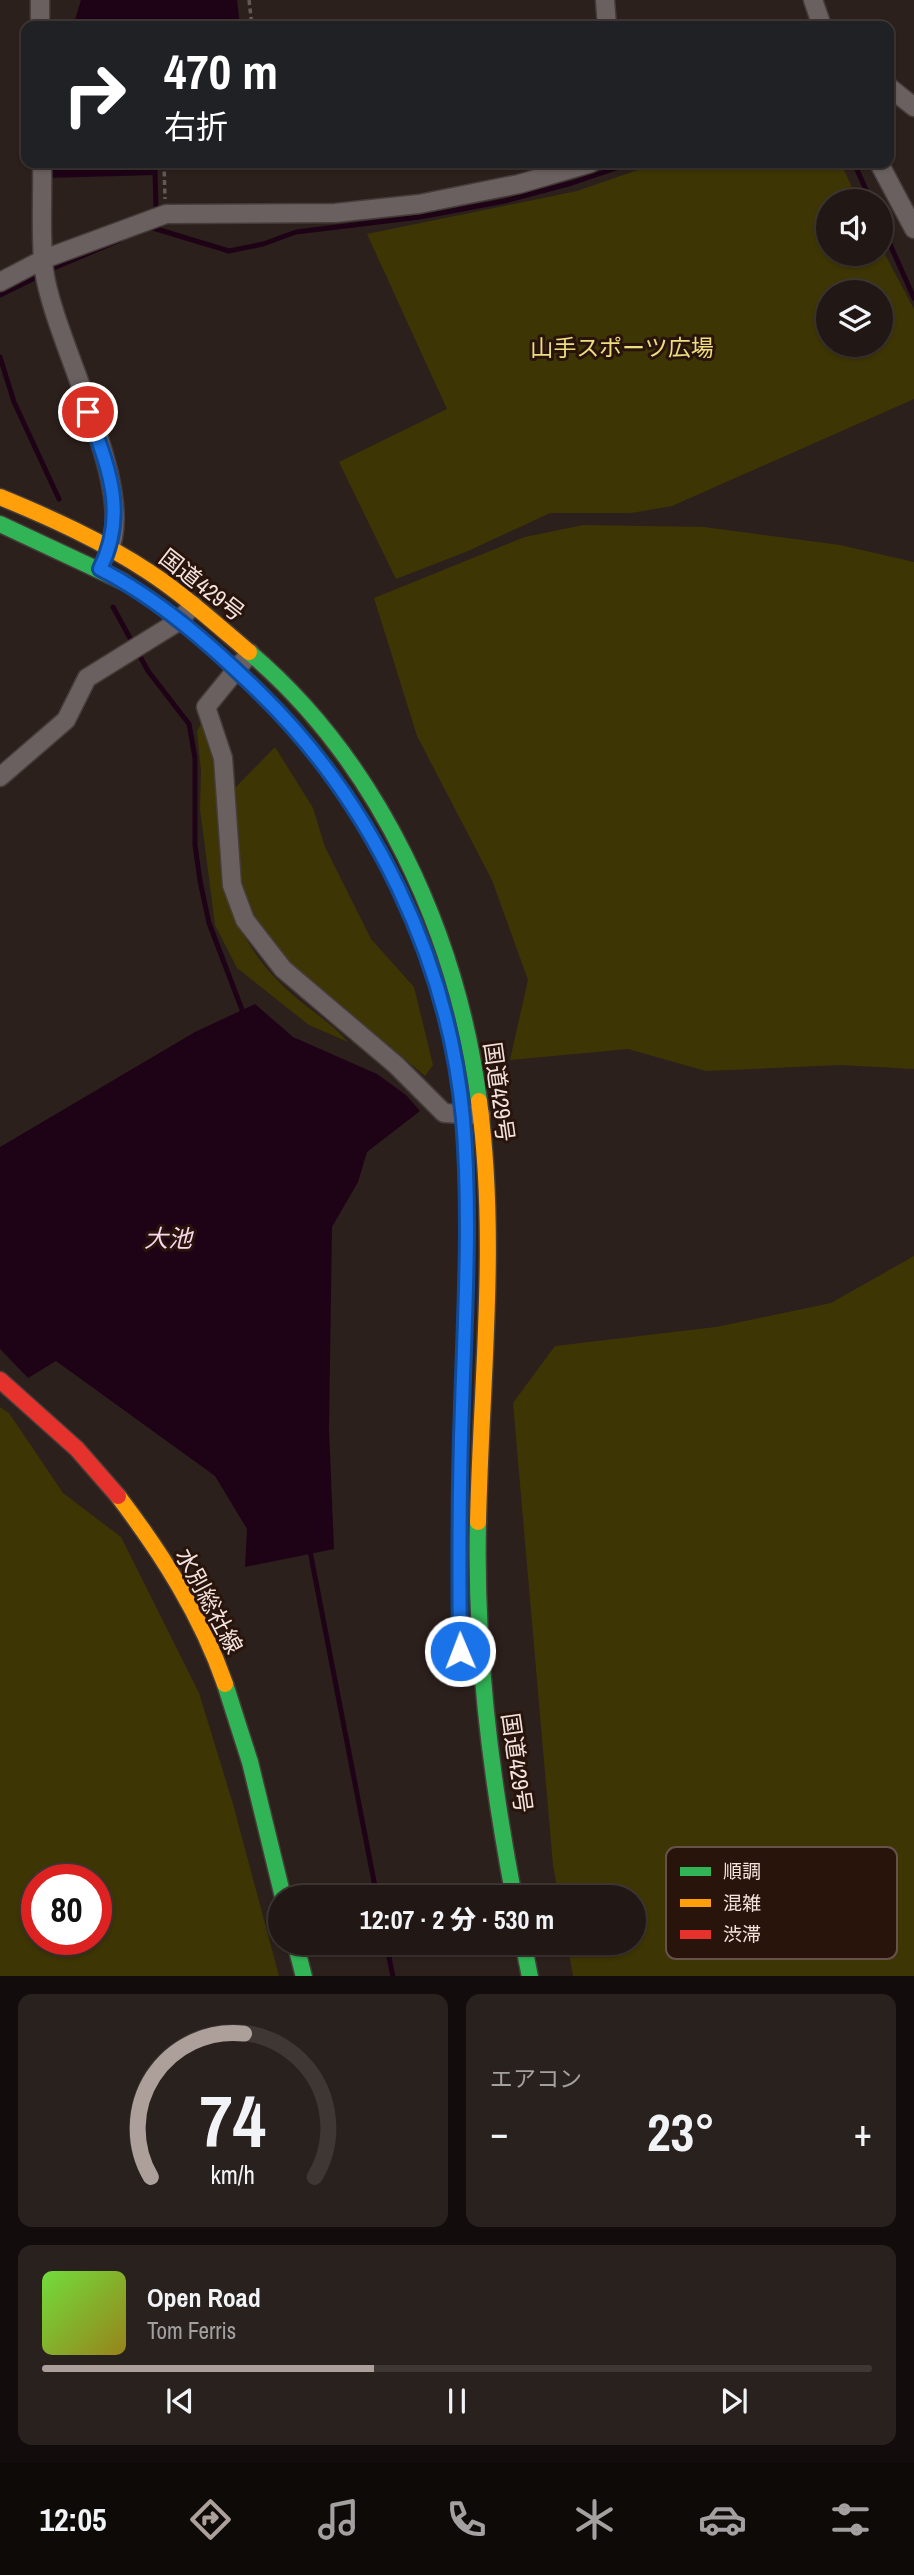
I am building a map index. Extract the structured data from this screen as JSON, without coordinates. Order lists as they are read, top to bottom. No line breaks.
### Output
{"streets":{"main road":["国道429号","水別総社線"]},"water":["大池"],"parks":["山手スポーツ広場"],"legend":["順調","混雑","渋滞"],"page":{"turn":["470 m","右折"],"limit":"80","trip":"12:07 · 2 分 · 530 m","tile":"エアコン","heat":["−","23°","+"],"song":["Open Road","Tom Ferris"],"tabs":"12:05","gauge":["74","km/h"]}}
